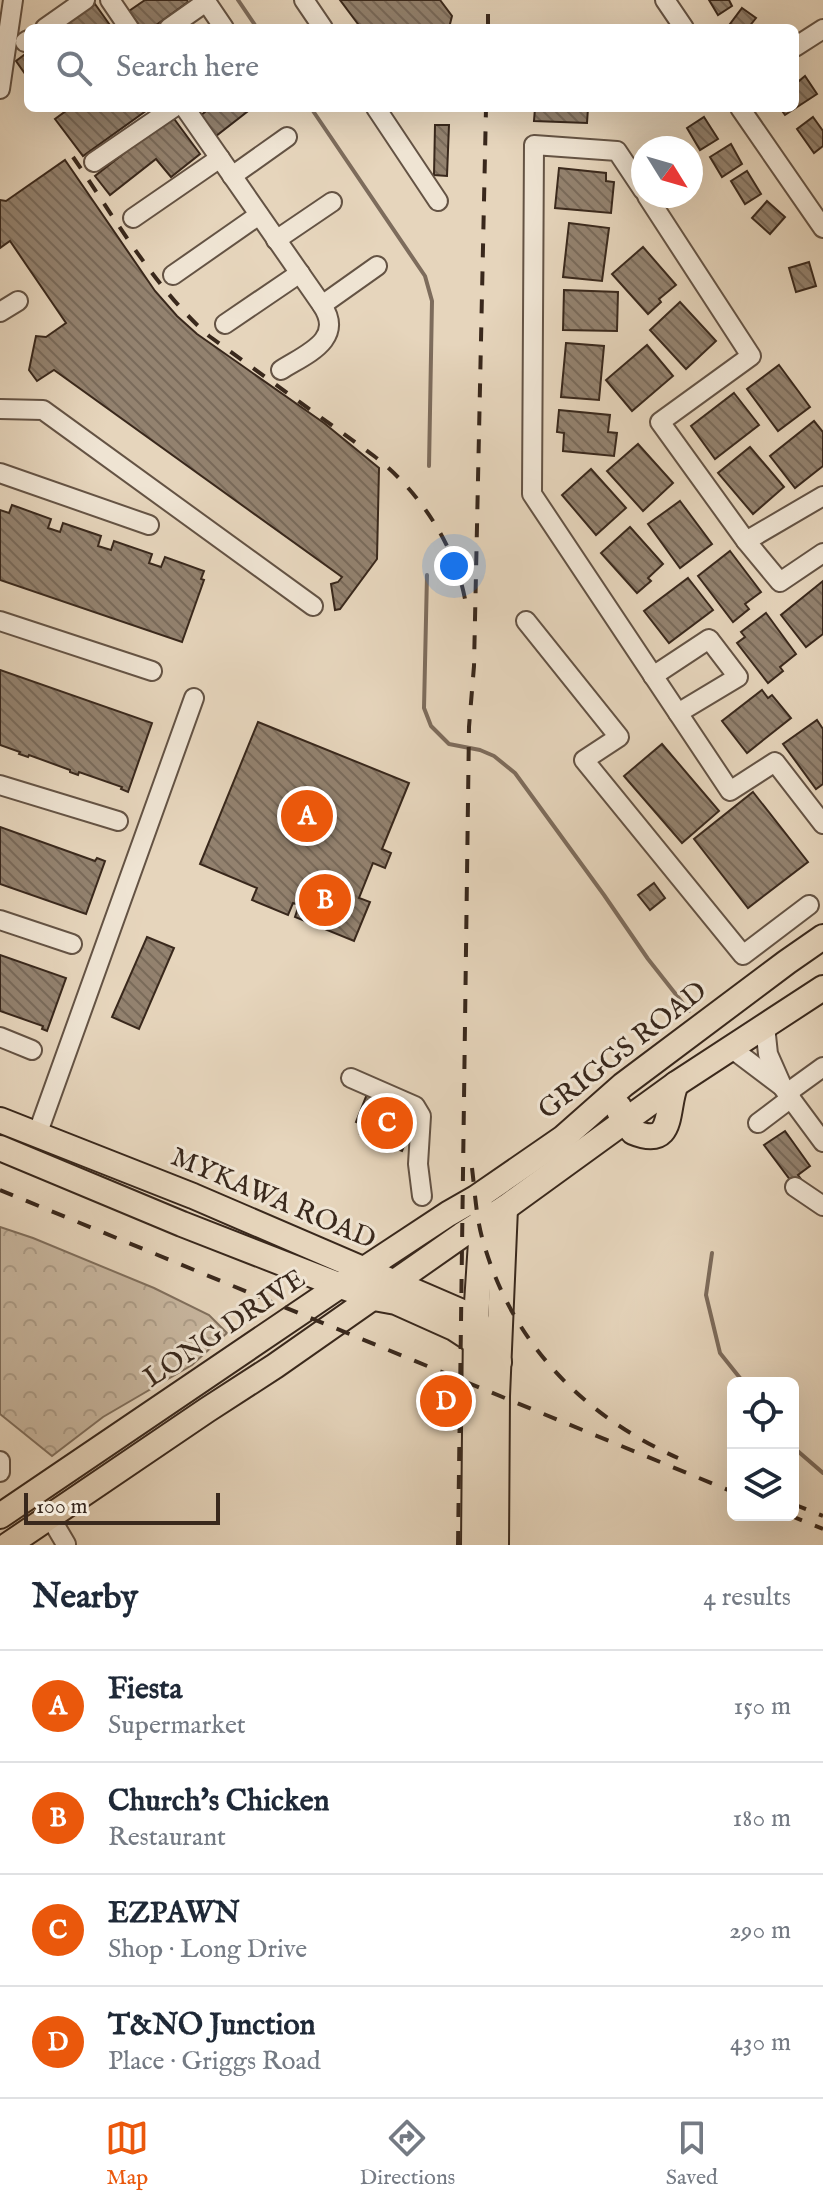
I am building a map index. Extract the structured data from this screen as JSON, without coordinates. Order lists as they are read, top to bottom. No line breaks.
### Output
{"streets":{"main road":["GRIGGS ROAD","MYKAWA ROAD","LONG DRIVE"]},"crossings":[["GRIGGS ROAD","LONG DRIVE"],["MYKAWA ROAD","LONG DRIVE"]],"scale_bar":"100 m","north":"bottom right","page":{"search":"Search here","pins":["A","B","C","D"],"scale":"100 m","heading":["Nearby","4 results"],"list":[{"mark":"A","name":"Fiesta","note":"Supermarket","value":"150 m"},{"mark":"B","name":"Church's Chicken","note":"Restaurant","value":"180 m"},{"mark":"C","name":"EZPAWN","note":"Shop · Long Drive","value":"290 m"},{"mark":"D","name":"T&NO Junction","note":"Place · Griggs Road","value":"430 m"}],"nav":["Map","Directions","Saved"]}}
